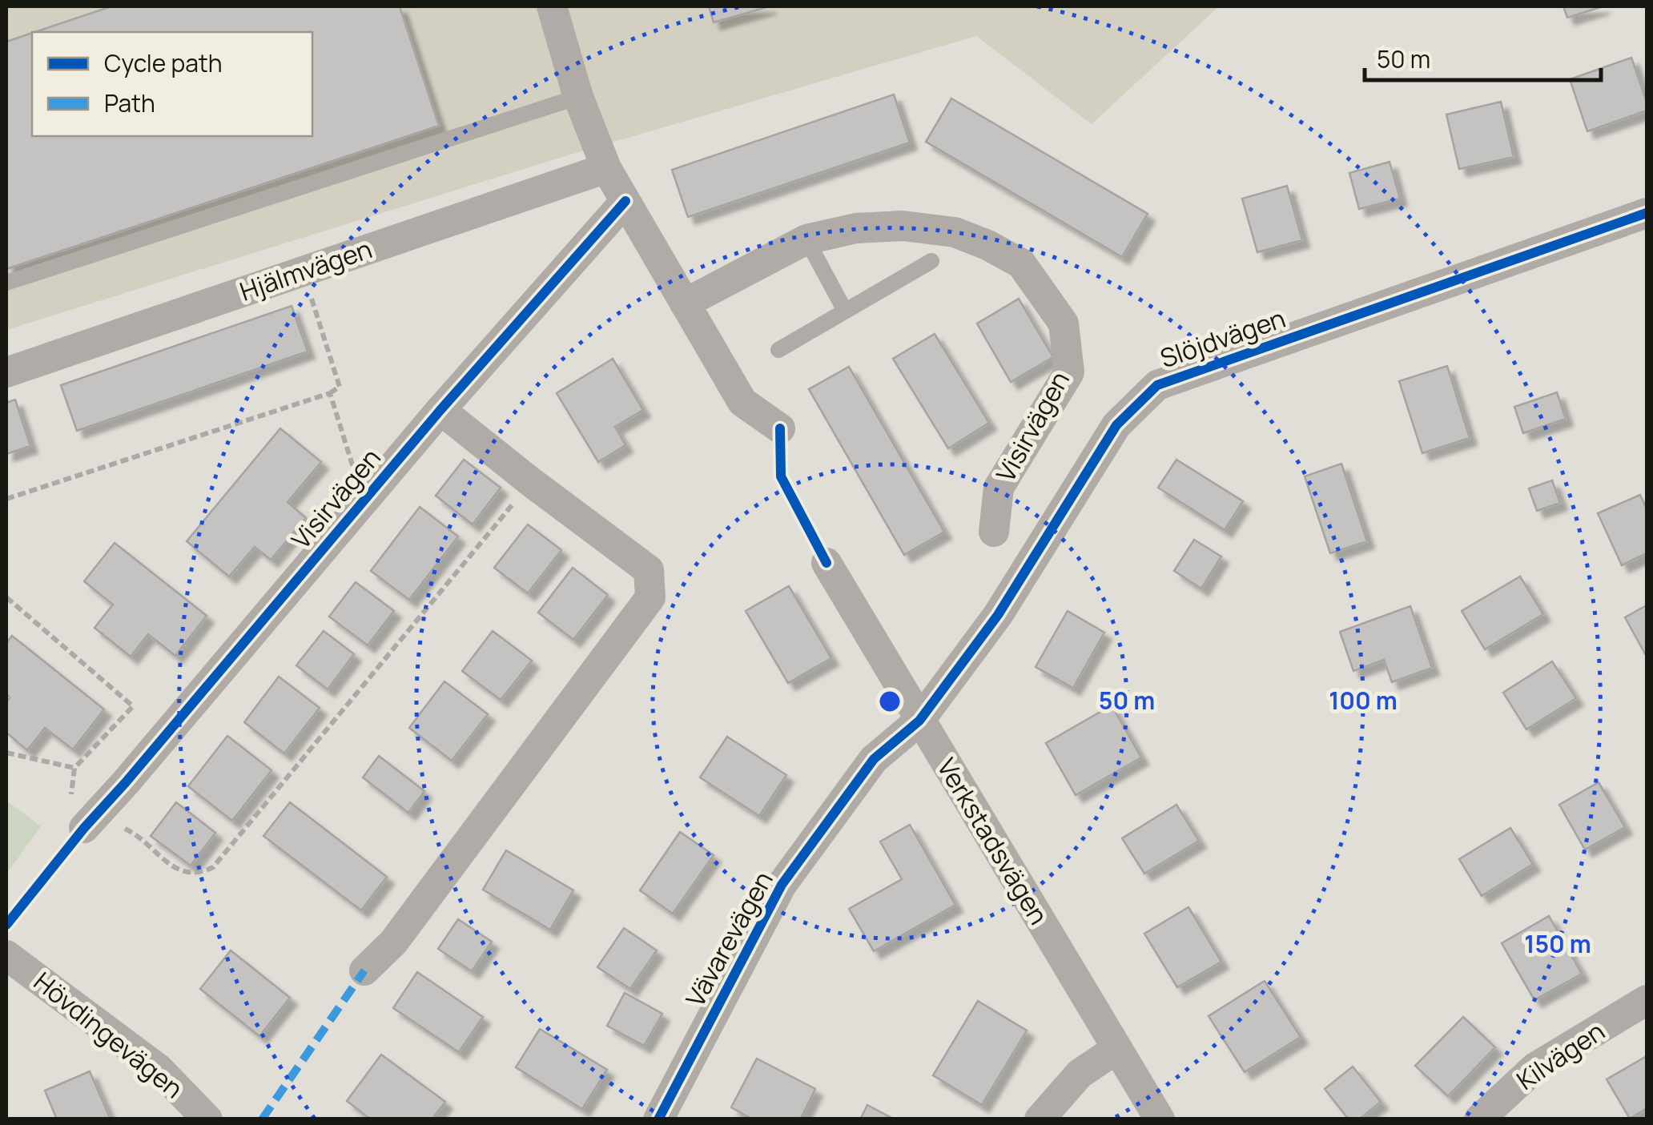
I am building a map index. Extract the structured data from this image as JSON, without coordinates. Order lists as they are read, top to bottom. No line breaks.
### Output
{"streets":{"street":["Hjälmvägen","Slöjdvägen","Visirvägen","Verkstadsvägen","Vävarevägen","Hövdingevägen","Kilvägen"]},"crossings":[["Slöjdvägen","Verkstadsvägen"],["Slöjdvägen","Vävarevägen"],["Verkstadsvägen","Vävarevägen"]],"legend":["Cycle path","Path"],"scale_bar":"50 m","rings":["50 m","100 m","150 m"]}
